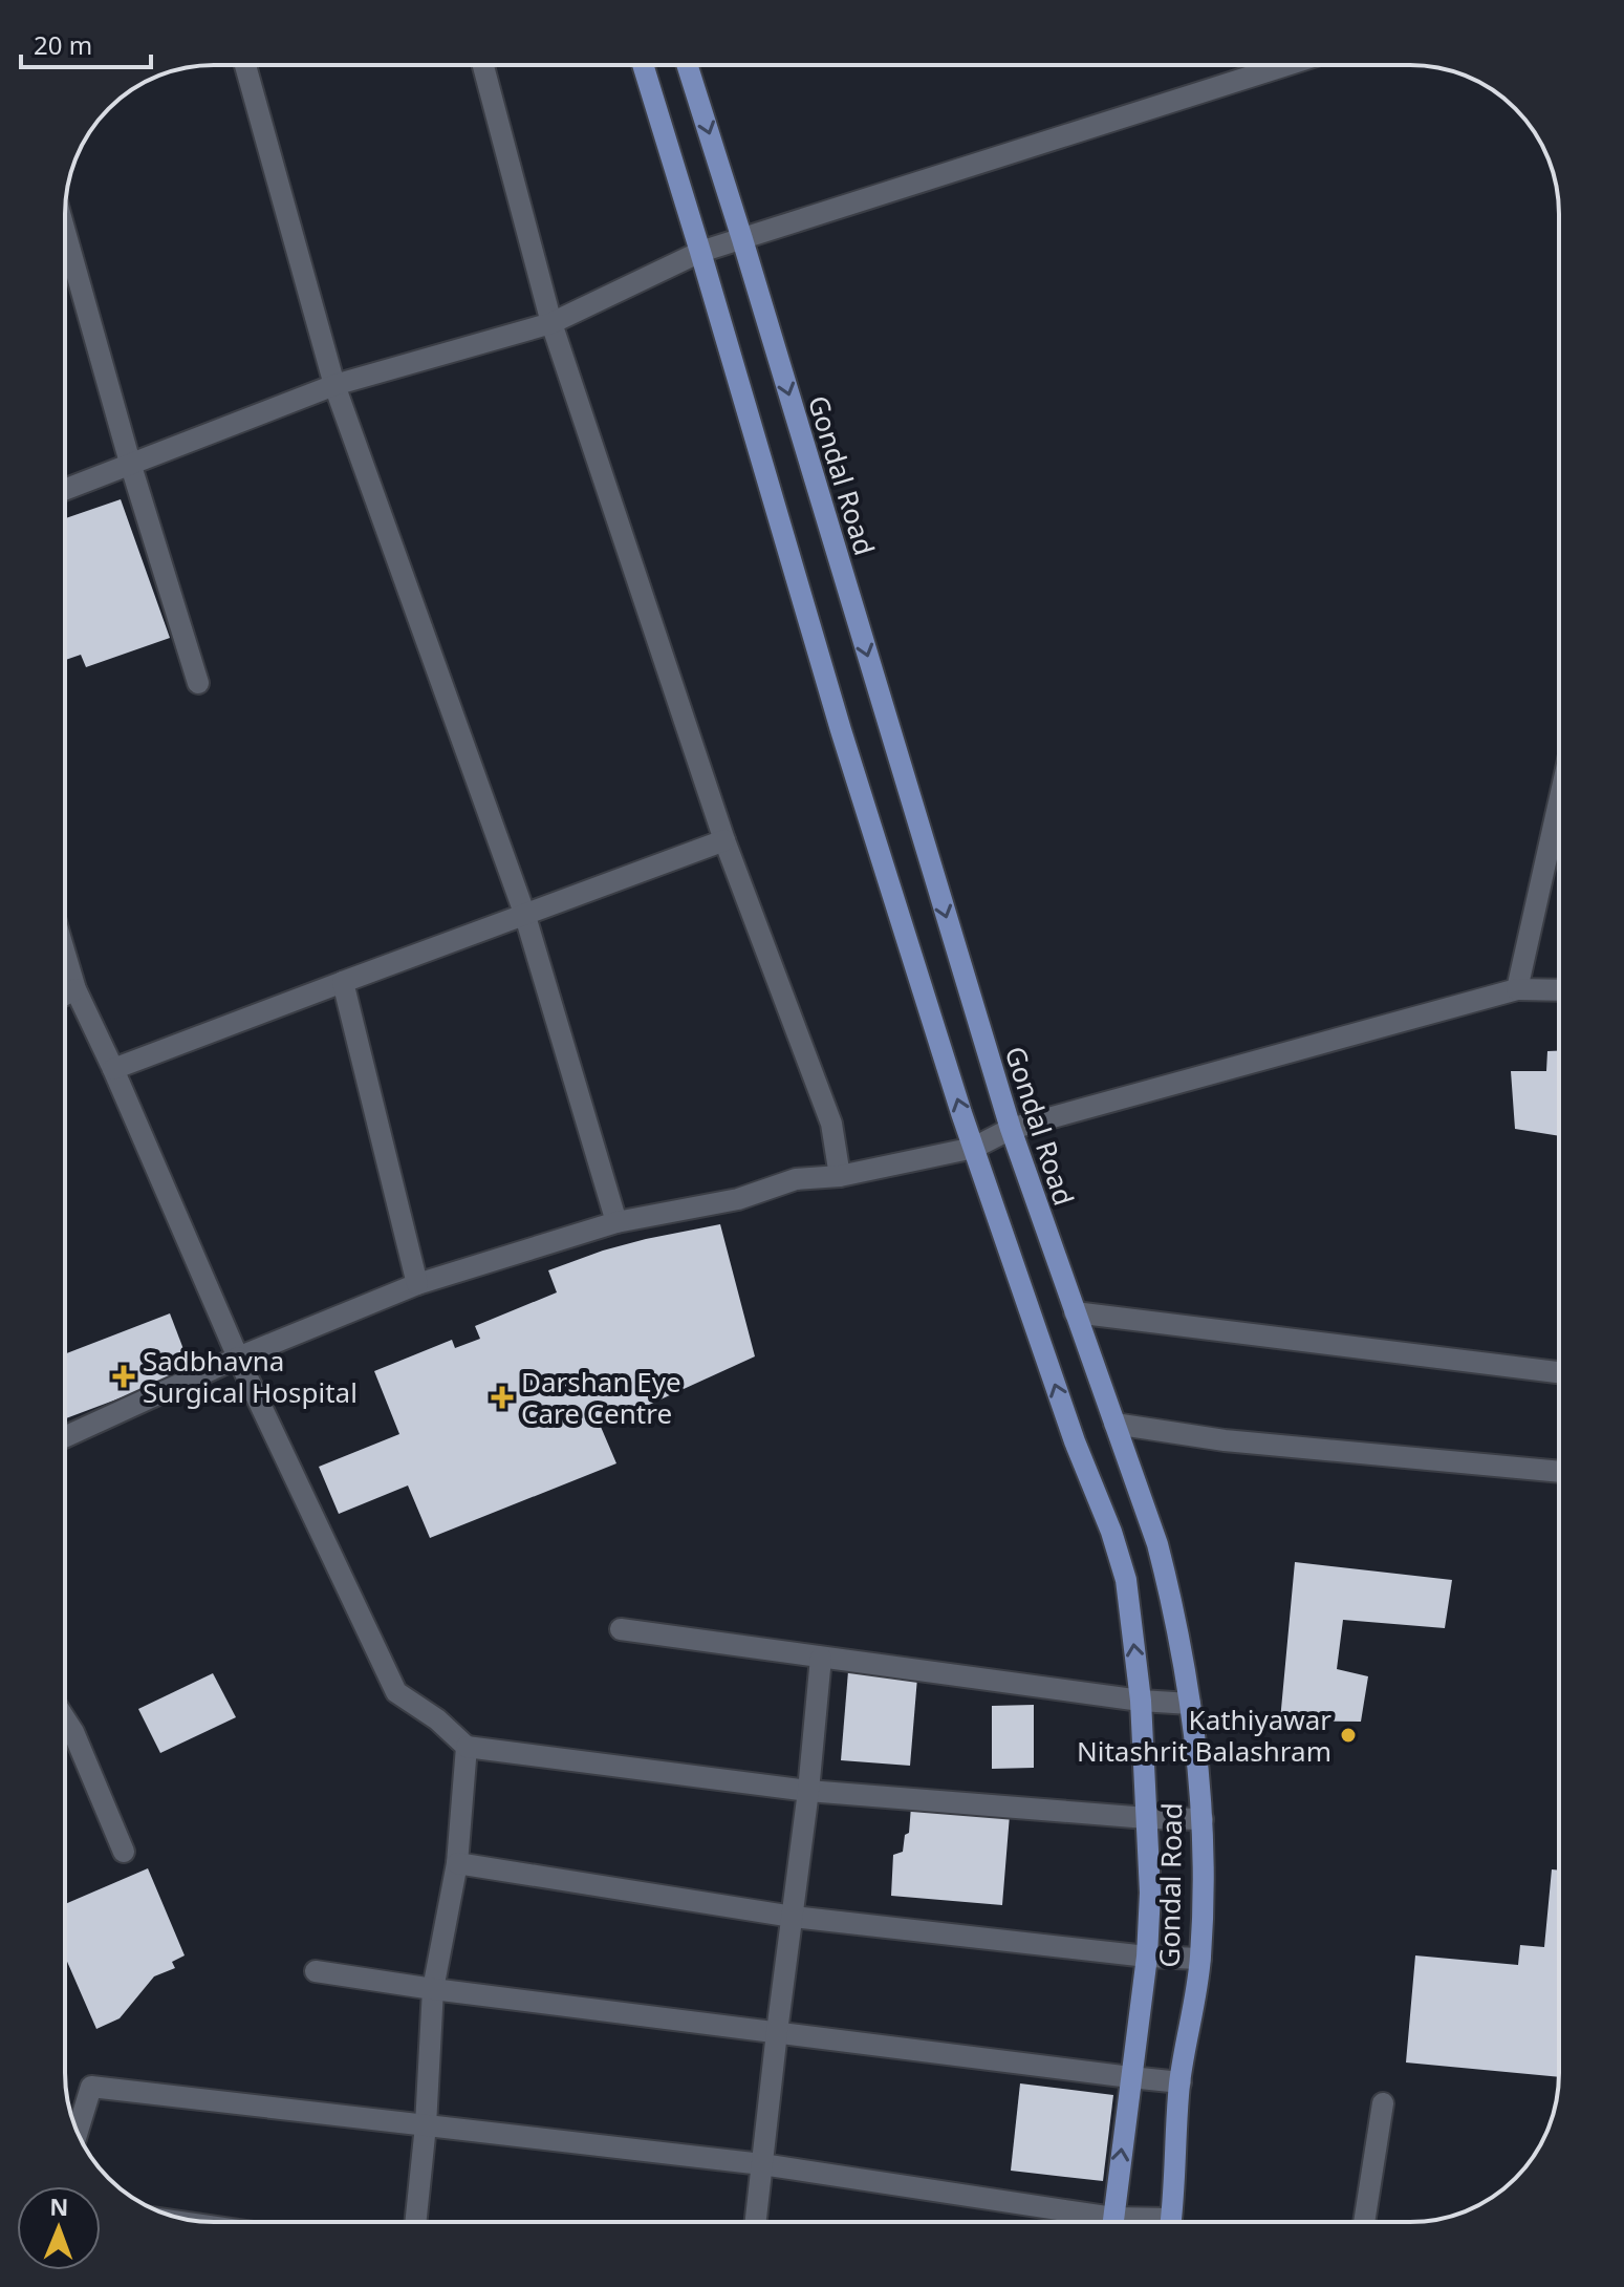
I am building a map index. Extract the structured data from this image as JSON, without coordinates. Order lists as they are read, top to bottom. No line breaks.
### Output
{"streets":{"main road":["Gondal Road"]},"places":{"health":["Sadbhavna Surgical Hospital","Darshan Eye Care Centre"],"other":["Kathiyawar Nitashrit Balashram"]},"scale_bar":"20 m","north":"top"}
